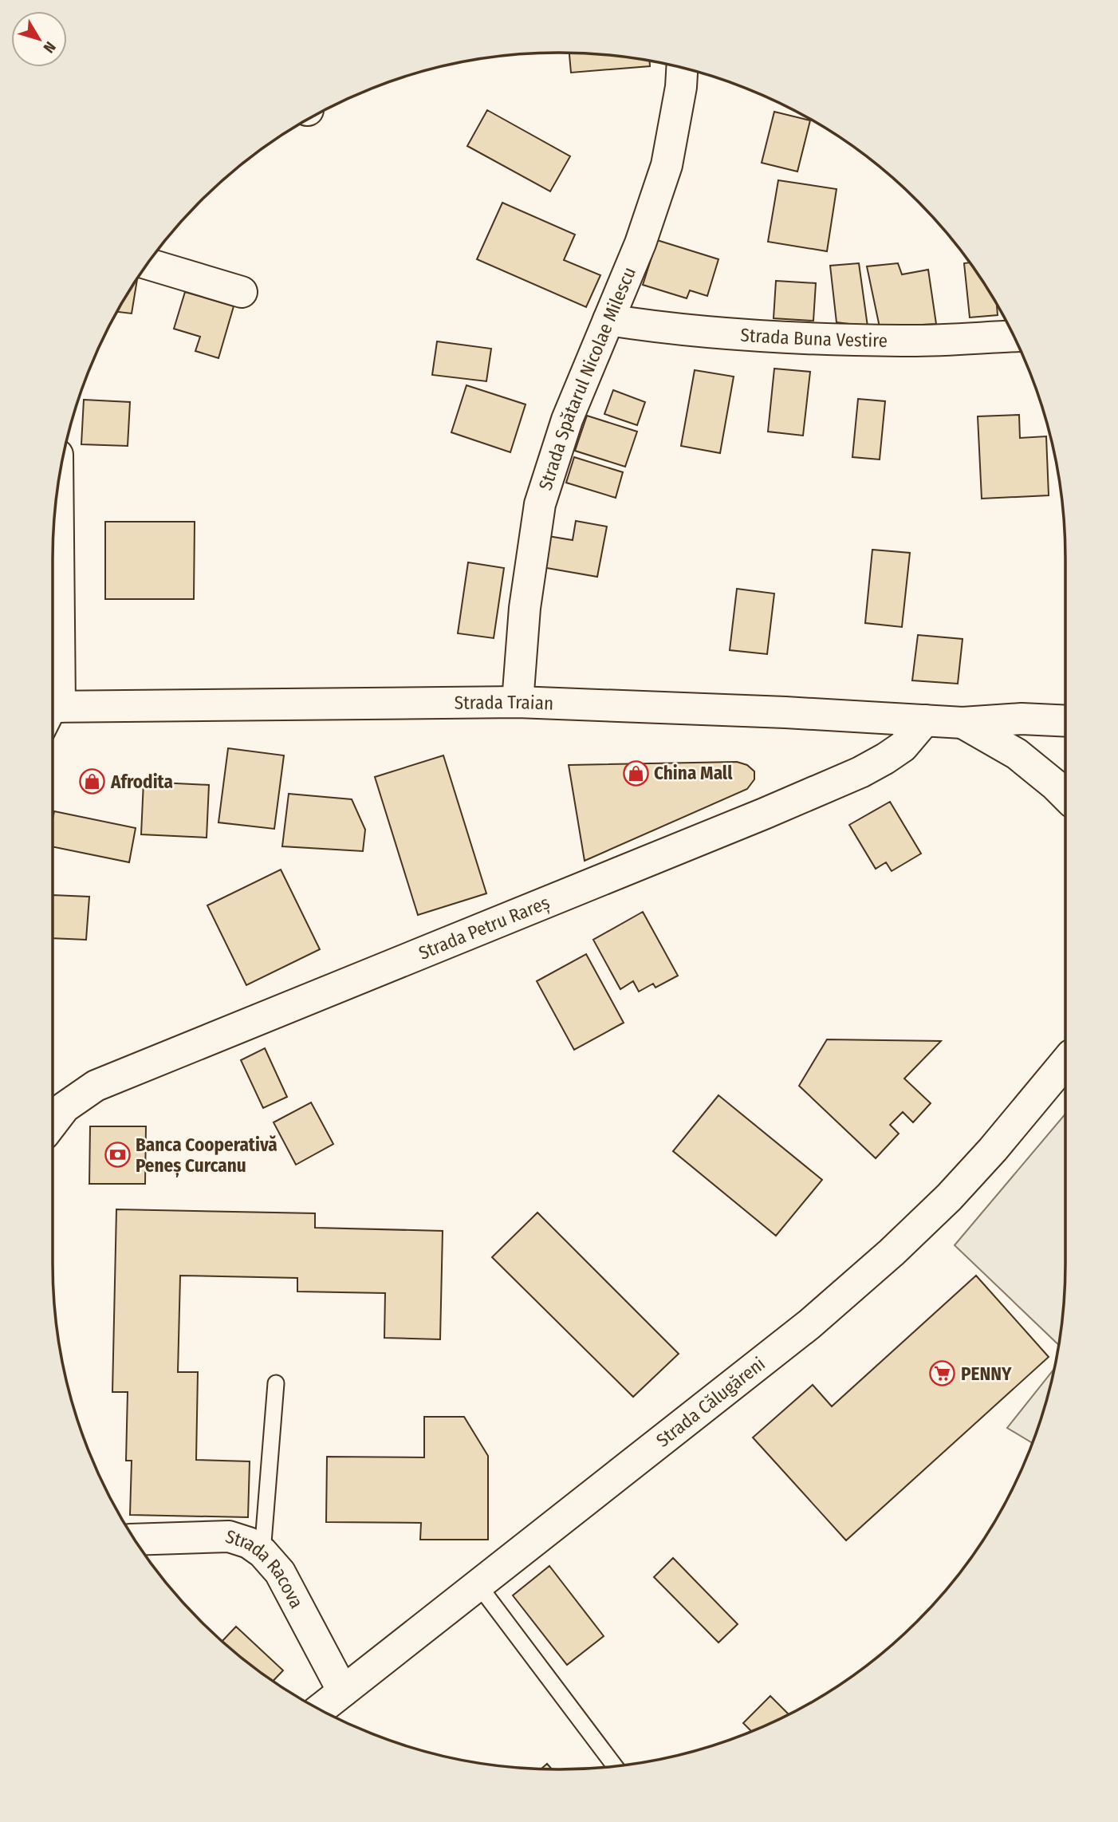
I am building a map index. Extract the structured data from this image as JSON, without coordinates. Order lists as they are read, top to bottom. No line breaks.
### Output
{"streets":{"street":["Strada Buna Vestire","Strada Spătarul Nicolae Milescu","Strada Traian","Strada Petru Rareș","Strada Călugăreni","Strada Racova"]},"crossings":[["Strada Buna Vestire","Strada Spătarul Nicolae Milescu"],["Strada Spătarul Nicolae Milescu","Strada Traian"],["Strada Traian","Strada Petru Rareș"],["Strada Călugăreni","Strada Racova"]],"places":{"shop":["China Mall","Afrodita"],"bank":["Banca Cooperativă Peneș Curcanu"],"supermarket":["PENNY"]},"north":"bottom right"}
